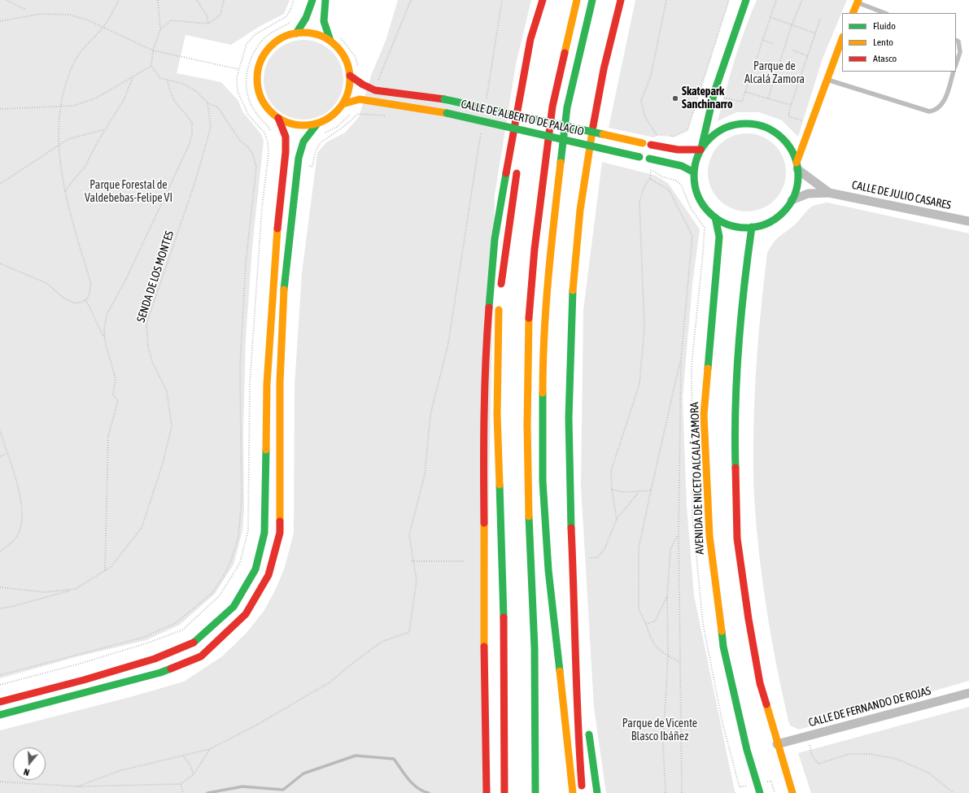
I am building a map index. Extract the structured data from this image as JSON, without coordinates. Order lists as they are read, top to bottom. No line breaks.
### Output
{"streets":{"main road":["CALLE DE ALBERTO DE PALACIO","AVENIDA DE NICETO ALCALÁ ZAMORA"],"street":["CALLE DE JULIO CASARES","CALLE DE FERNANDO DE ROJAS"],"path":["SENDA DE LOS MONTES"]},"crossings":[["CALLE DE ALBERTO DE PALACIO","CALLE DE JULIO CASARES"],["CALLE DE ALBERTO DE PALACIO","AVENIDA DE NICETO ALCALÁ ZAMORA"],["CALLE DE JULIO CASARES","AVENIDA DE NICETO ALCALÁ ZAMORA"]],"parks":["Parque de Alcalá Zamora","Parque Forestal de Valdebebas-Felipe VI","Parque de Vicente Blasco Ibáñez"],"places":["Skatepark Sanchinarro"],"legend":["Fluido","Lento","Atasco"],"north":"bottom"}
